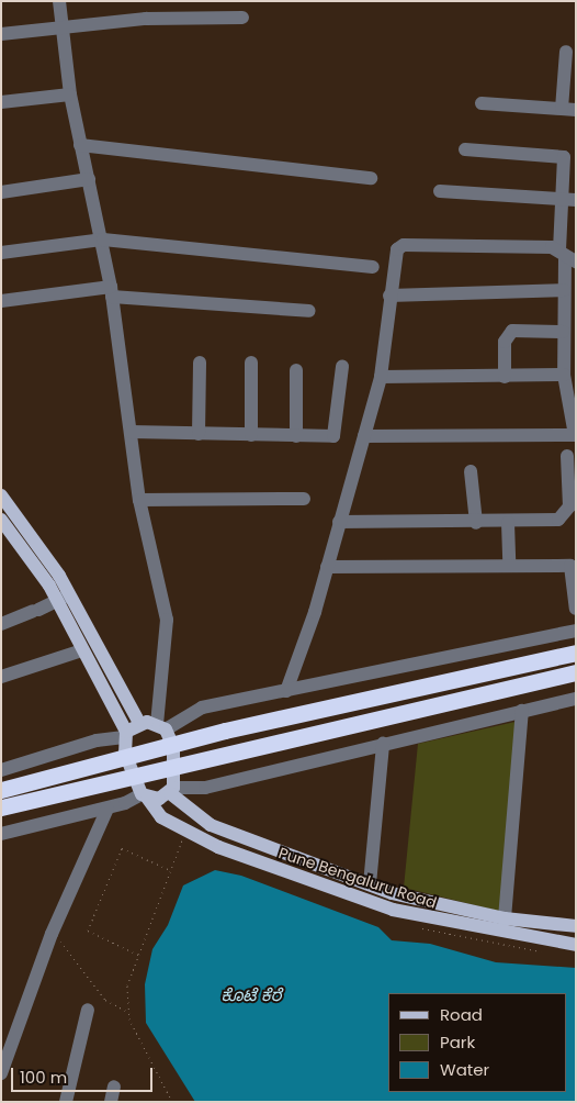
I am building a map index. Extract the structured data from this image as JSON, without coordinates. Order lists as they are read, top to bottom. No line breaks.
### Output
{"streets":{"main road":["Pune Bengaluru Road"]},"water":["ಕೊಟೆ ಕೆರೆ"],"legend":["Road","Park","Water"],"scale_bar":"100 m"}
